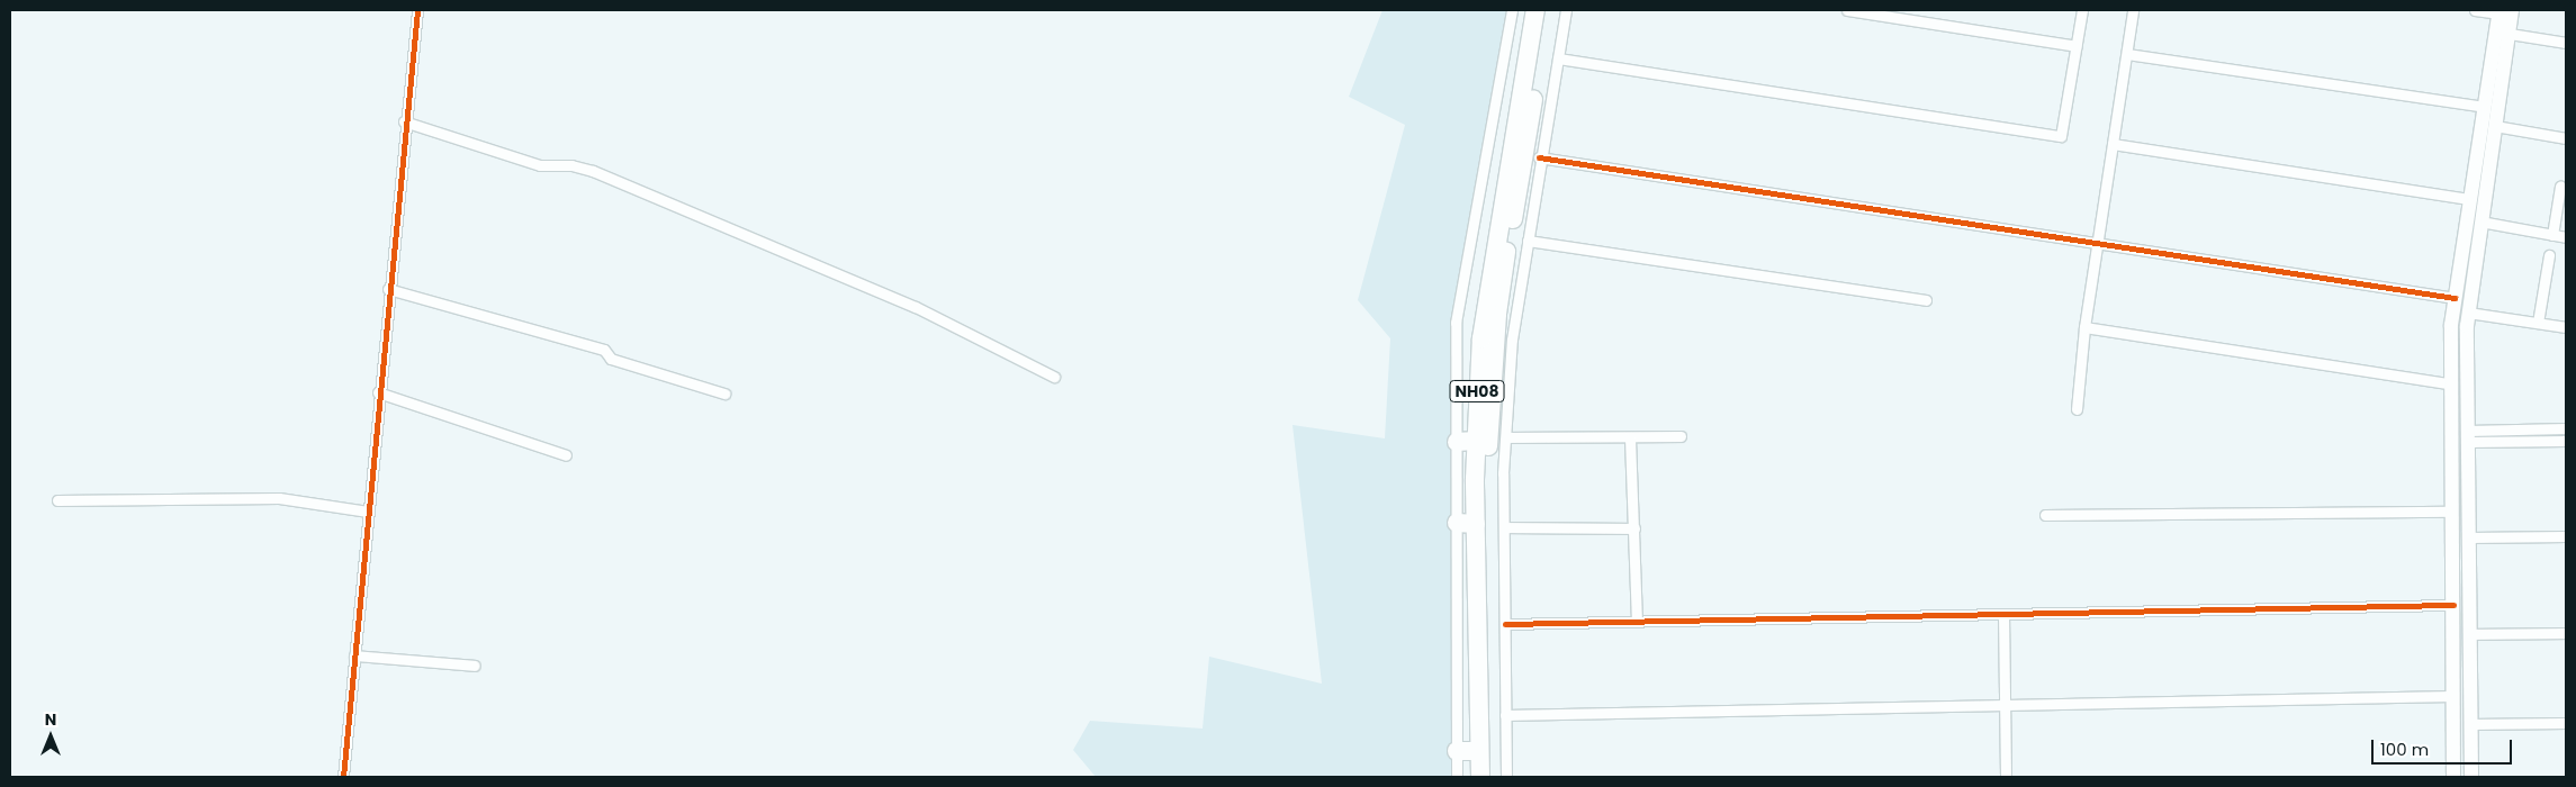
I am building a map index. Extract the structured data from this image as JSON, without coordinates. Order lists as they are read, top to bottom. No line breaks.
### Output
{"streets":{"highway":["NH08"]},"scale_bar":"100 m","north":"top"}
